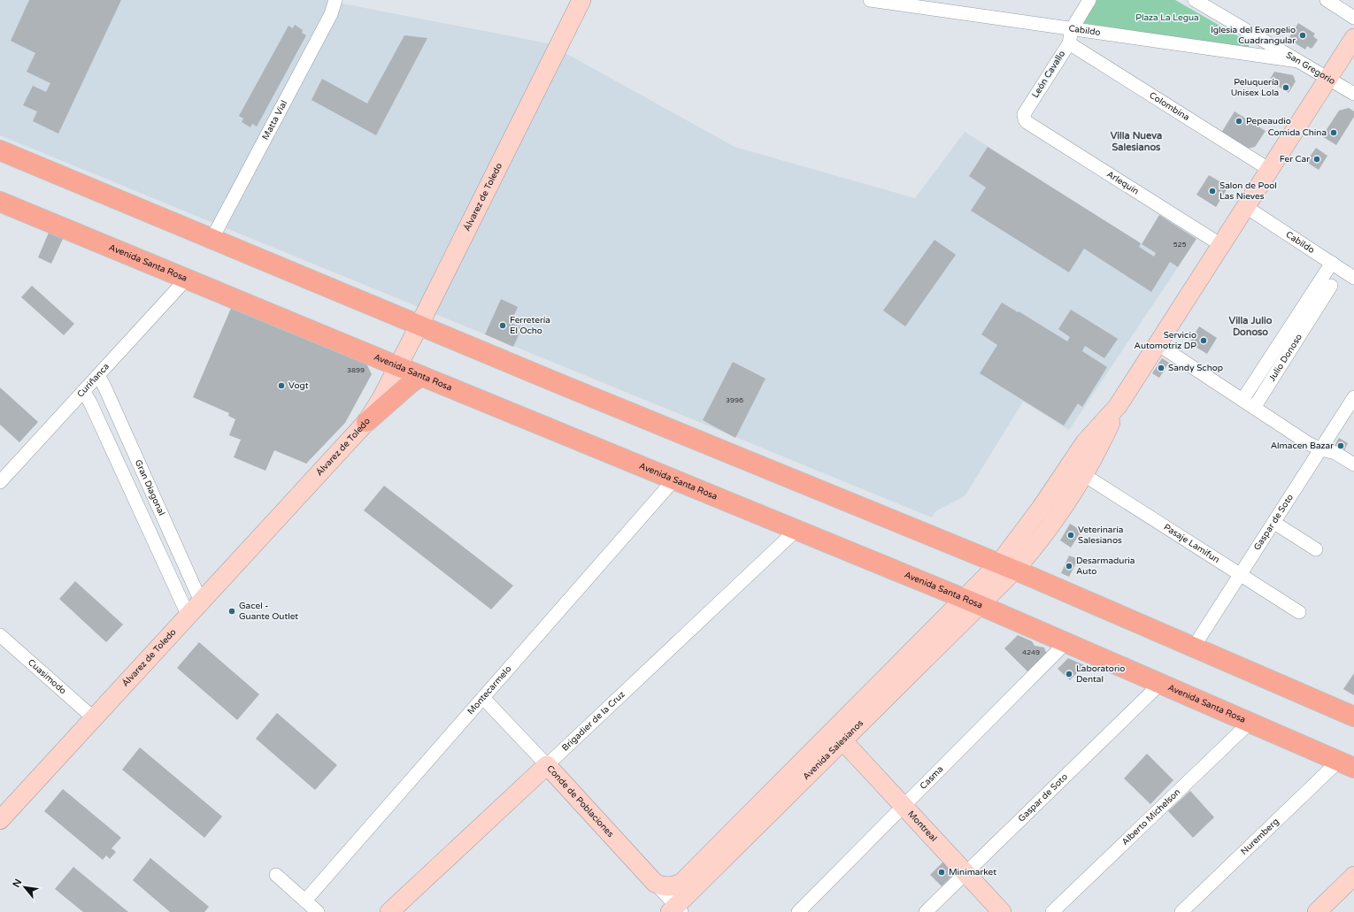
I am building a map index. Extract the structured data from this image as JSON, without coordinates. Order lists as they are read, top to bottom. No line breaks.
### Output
{"streets":{"main road":["Álvarez de Toledo","Avenida Santa Rosa","Brigadier de la Cruz","Avenida Salesianos","Conde de Poblaciones","Montreal"],"street":["Cabildo","San Gregorio","León Cavallo","Colombina","Matta Vial","Arlequín","Julio Donoso","Curiñanca","Gran Diagonal","Gaspar de Soto","Pasaje Lamifun","Cuasimodo","Montecarmelo","Casma","Alberto Michelson","Nuremberg"]},"crossings":[["Cabildo","San Gregorio"],["Cabildo","León Cavallo"],["Cabildo","Julio Donoso"],["León Cavallo","Colombina"],["León Cavallo","Arlequín"],["Álvarez de Toledo","Avenida Santa Rosa"],["Álvarez de Toledo","Gran Diagonal"],["Álvarez de Toledo","Cuasimodo"],["Avenida Santa Rosa","Curiñanca"],["Avenida Santa Rosa","Gaspar de Soto"],["Avenida Santa Rosa","Montecarmelo"],["Avenida Santa Rosa","Brigadier de la Cruz"],["Avenida Santa Rosa","Avenida Salesianos"],["Avenida Santa Rosa","Casma"],["Avenida Santa Rosa","Alberto Michelson"],["Avenida Santa Rosa","Nuremberg"],["Curiñanca","Gran Diagonal"],["Gaspar de Soto","Pasaje Lamifun"],["Gaspar de Soto","Montreal"],["Montecarmelo","Conde de Poblaciones"],["Brigadier de la Cruz","Conde de Poblaciones"],["Avenida Salesianos","Conde de Poblaciones"],["Avenida Salesianos","Montreal"],["Casma","Montreal"]],"districts":["Villa Nueva Salesianos","Villa Julio Donoso"],"parks":["Plaza La Legua"],"places":["Iglesia del Evangelio Cuadrangular","Peluquería Unisex Lola","Pepeaudio","Comida China","Fer Car","Salon de Pool Las Nieves","Ferretería El Ocho","Servicio Automotriz DP","Sandy Schop","Vogt","Almacen Bazar","Veterinaría Salesianos","Desarmaduria Auto","Gacel - Guante Outlet","Laboratorio Dental","Minimarket"],"house_numbers":["525","3899","3996","4249"],"north":"top left"}
